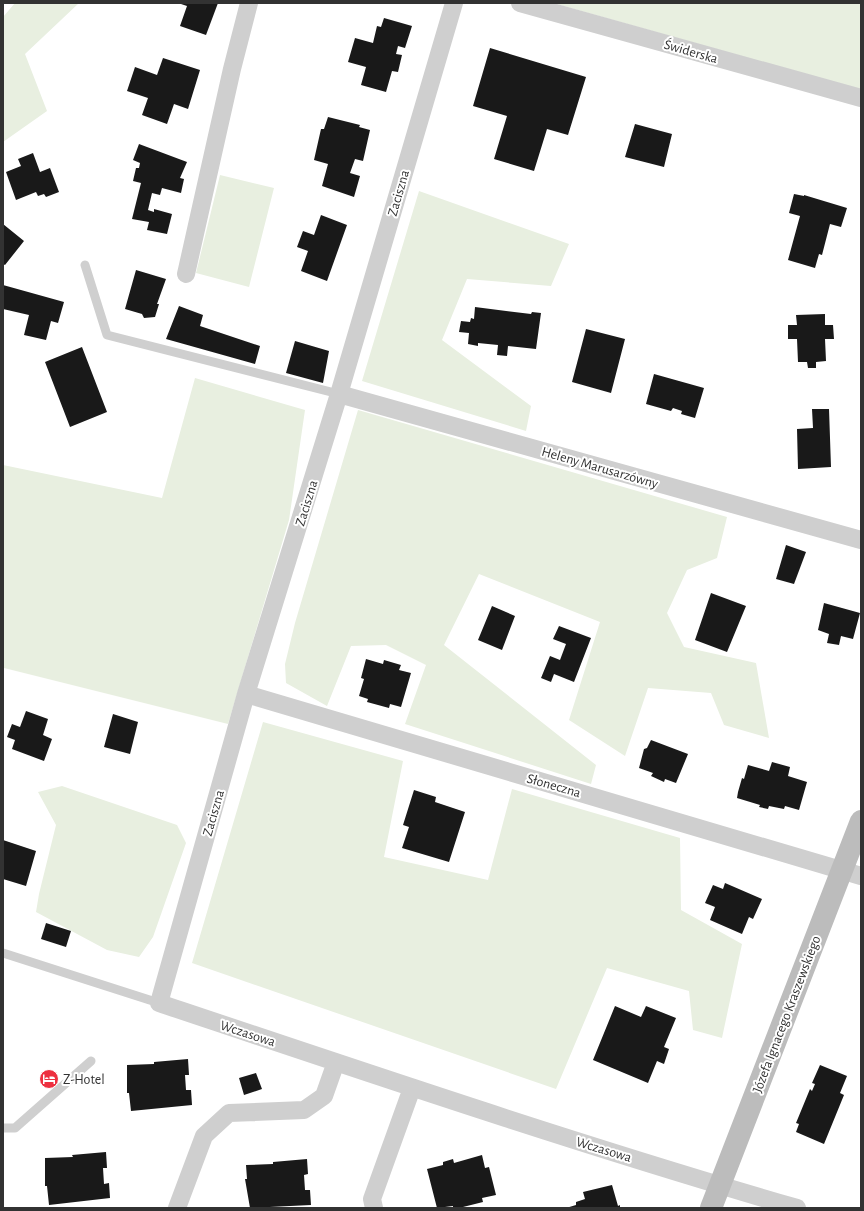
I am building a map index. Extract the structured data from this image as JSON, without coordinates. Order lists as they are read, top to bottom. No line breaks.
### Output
{"streets":{"street":["Świderska","Zaciszna","Heleny Marusarzówny","Słoneczna","Józefa Ignacego Kraszewskiego","Wczasowa"]},"crossings":[["Zaciszna","Heleny Marusarzówny"],["Zaciszna","Słoneczna"],["Zaciszna","Wczasowa"],["Słoneczna","Józefa Ignacego Kraszewskiego"],["Józefa Ignacego Kraszewskiego","Wczasowa"]],"places":{"hotel":["Z-Hotel"]}}
